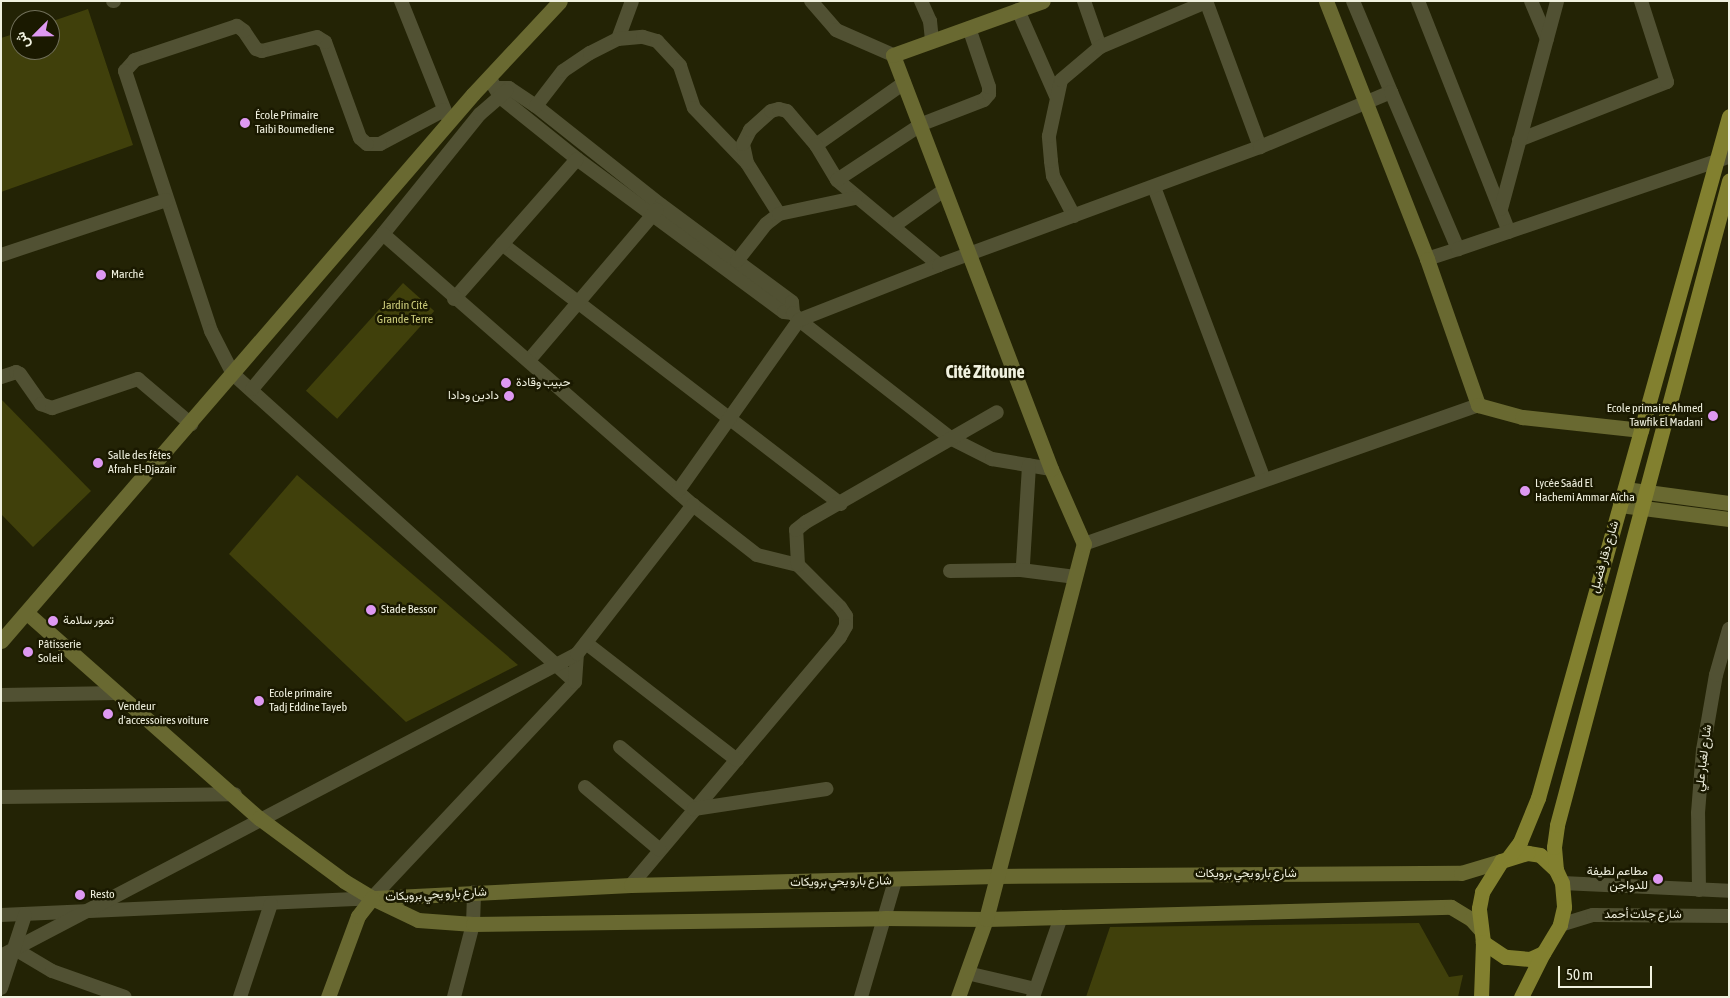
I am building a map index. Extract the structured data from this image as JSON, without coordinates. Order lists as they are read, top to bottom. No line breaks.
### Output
{"streets":{"main road":["شارع دقار فضيل","شارع بارو يحي برويكات"],"street":["شارع لغبار علي","شارع جلات أحمد"]},"crossings":[["شارع دقار فضيل","شارع بارو يحي برويكات"],["شارع دقار فضيل","شارع جلات أحمد"],["شارع لغبار علي","شارع جلات أحمد"],["شارع بارو يحي برويكات","شارع جلات أحمد"]],"districts":["Cité Zitoune"],"parks":["Jardin Cité Grande Terre"],"places":["École Primaire Taibi Boumediene","Marché","حبيب وقادة","دادين ودادا","Ecole primaire Ahmed Tawfik El Madani","Salle des fêtes Afrah El-Djazair","Lycée Saâd El Hachemi Ammar Aïcha","Stade Bessor","تمور سلامة","Pâtisserie Soleil","Ecole primaire Tadj Eddine Tayeb","Vendeur d'accessoires voiture","مطاعم لطيفة للدواجن","Resto"],"scale_bar":"50 m","north":"bottom left"}
